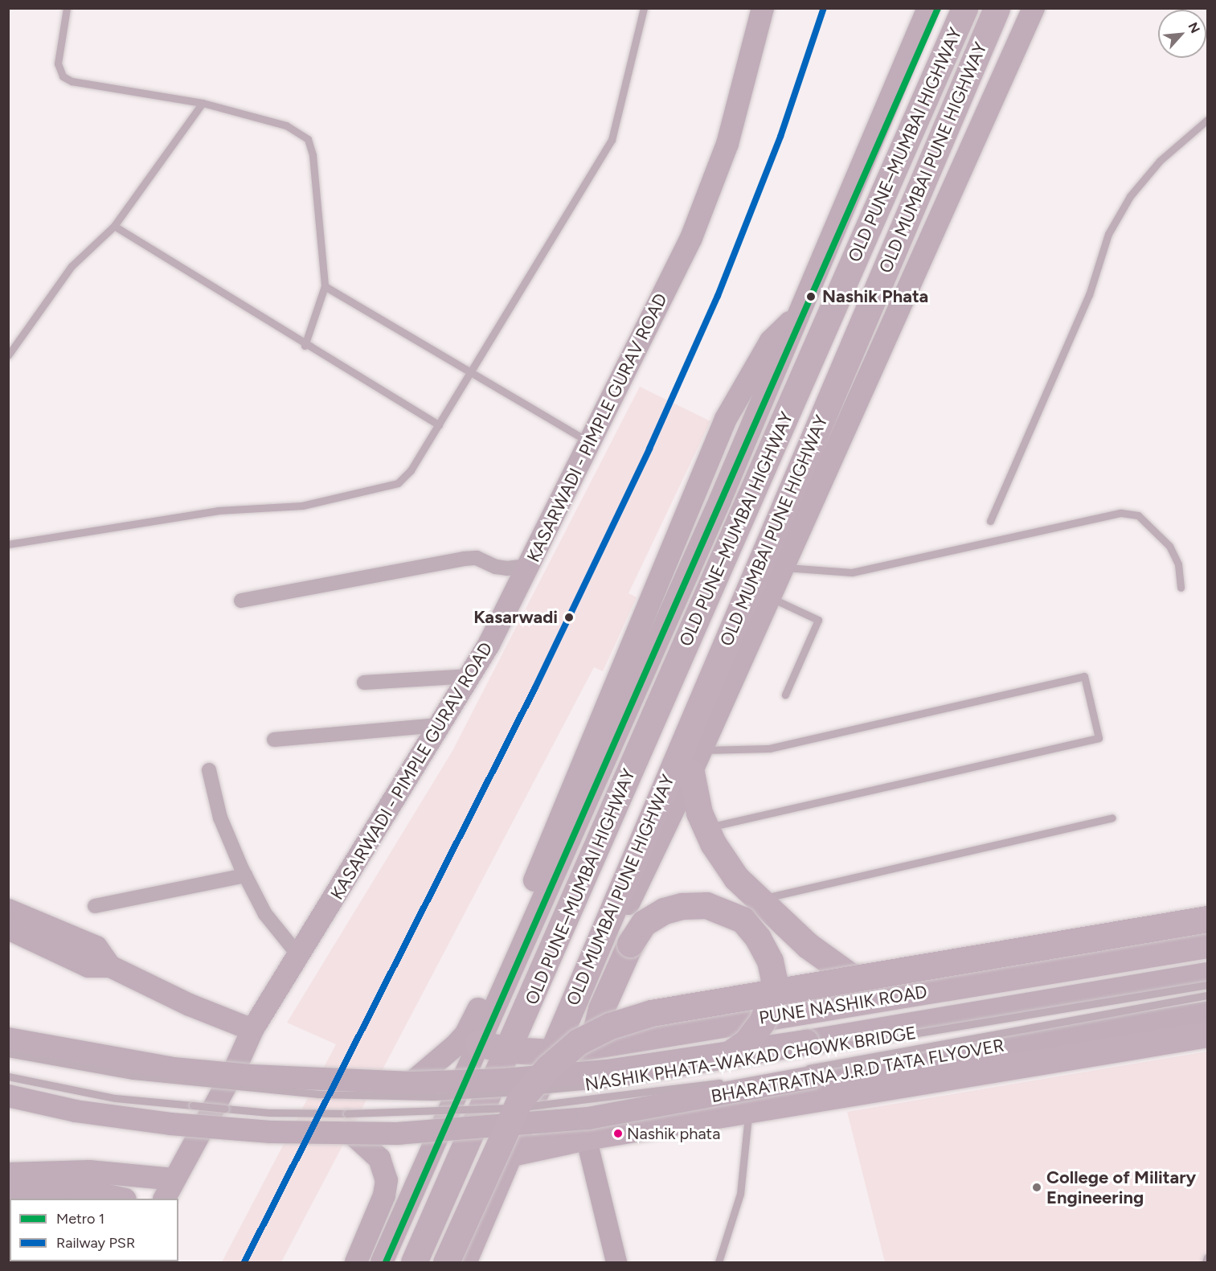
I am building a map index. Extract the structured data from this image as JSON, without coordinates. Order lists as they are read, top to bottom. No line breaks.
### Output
{"streets":{"highway":["OLD PUNE–MUMBAI HIGHWAY","OLD MUMBAI PUNE HIGHWAY","PUNE NASHIK ROAD"],"main road":["KASARWADI - PIMPLE GURAV ROAD","BHARATRATNA J.R.D TATA FLYOVER"],"lane":["NASHIK PHATA-WAKAD CHOWK BRIDGE"]},"crossings":[["OLD PUNE–MUMBAI HIGHWAY","PUNE NASHIK ROAD"],["OLD MUMBAI PUNE HIGHWAY","PUNE NASHIK ROAD"]],"places":["Nashik Phata","Kasarwadi","Nashik phata","College of Military Engineering"],"lines":["metro line 1","rail line PSR"],"legend":["Metro 1","Railway PSR"],"north":"top right"}
